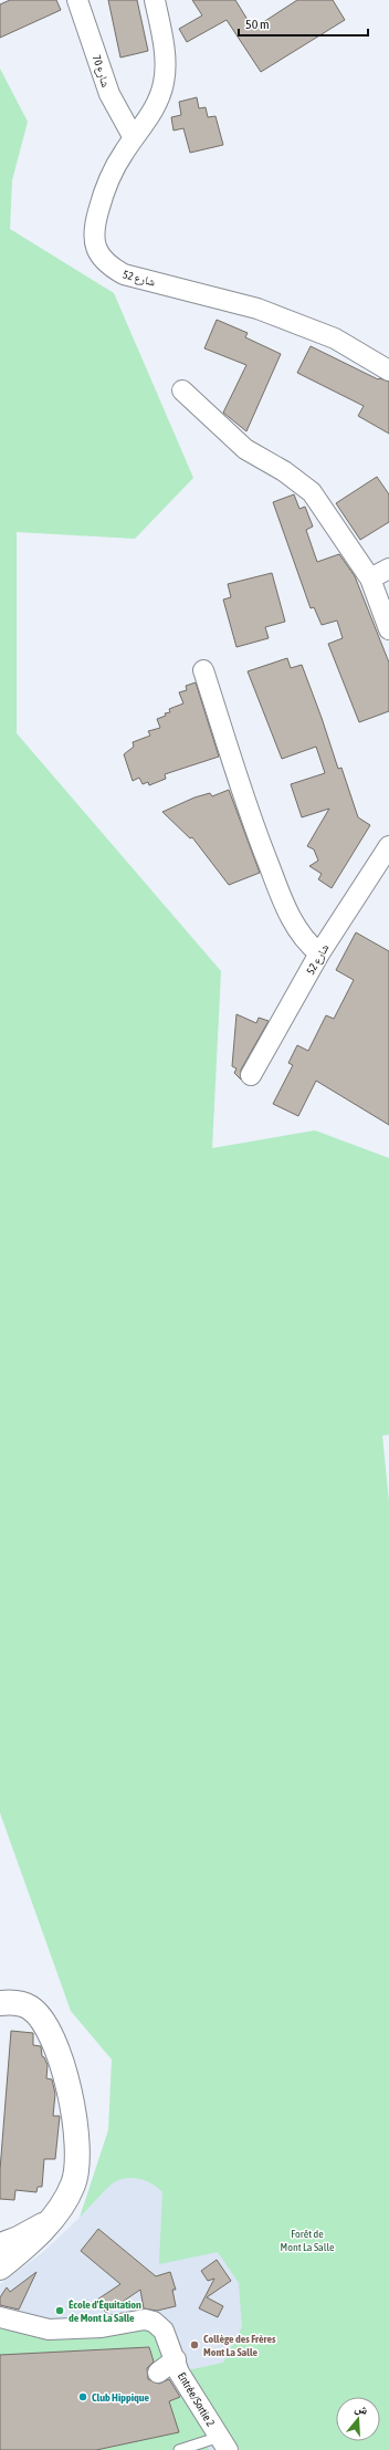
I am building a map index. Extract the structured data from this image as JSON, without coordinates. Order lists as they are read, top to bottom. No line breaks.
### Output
{"streets":{"street":["شارع 70","شارع 52","Entrée/Sortie 2"]},"crossings":[["شارع 70","شارع 52"]],"parks":["Forêt de Mont La Salle"],"places":["École d'Équitation de Mont La Salle","Collège des Frères Mont La Salle","Club Hippique"],"scale_bar":"50 m","north":"top"}
